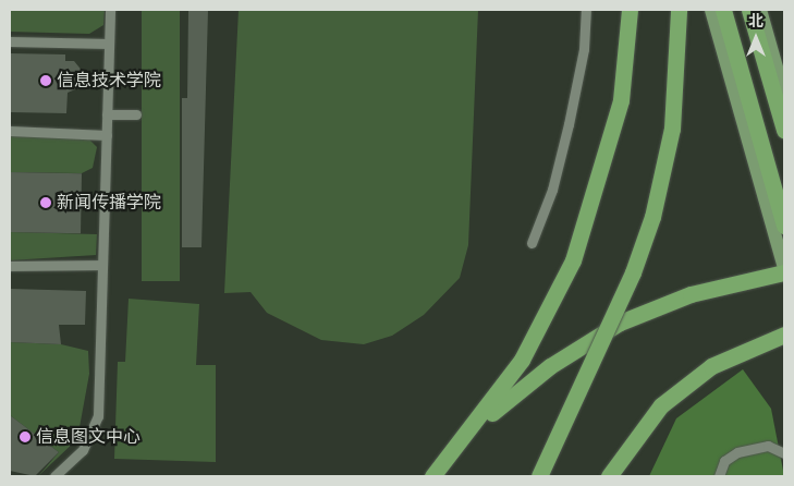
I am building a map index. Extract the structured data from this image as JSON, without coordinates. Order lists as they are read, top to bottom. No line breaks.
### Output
{"places":["信息技术学院","新闻传播学院","信息图文中心"],"north":"top"}
